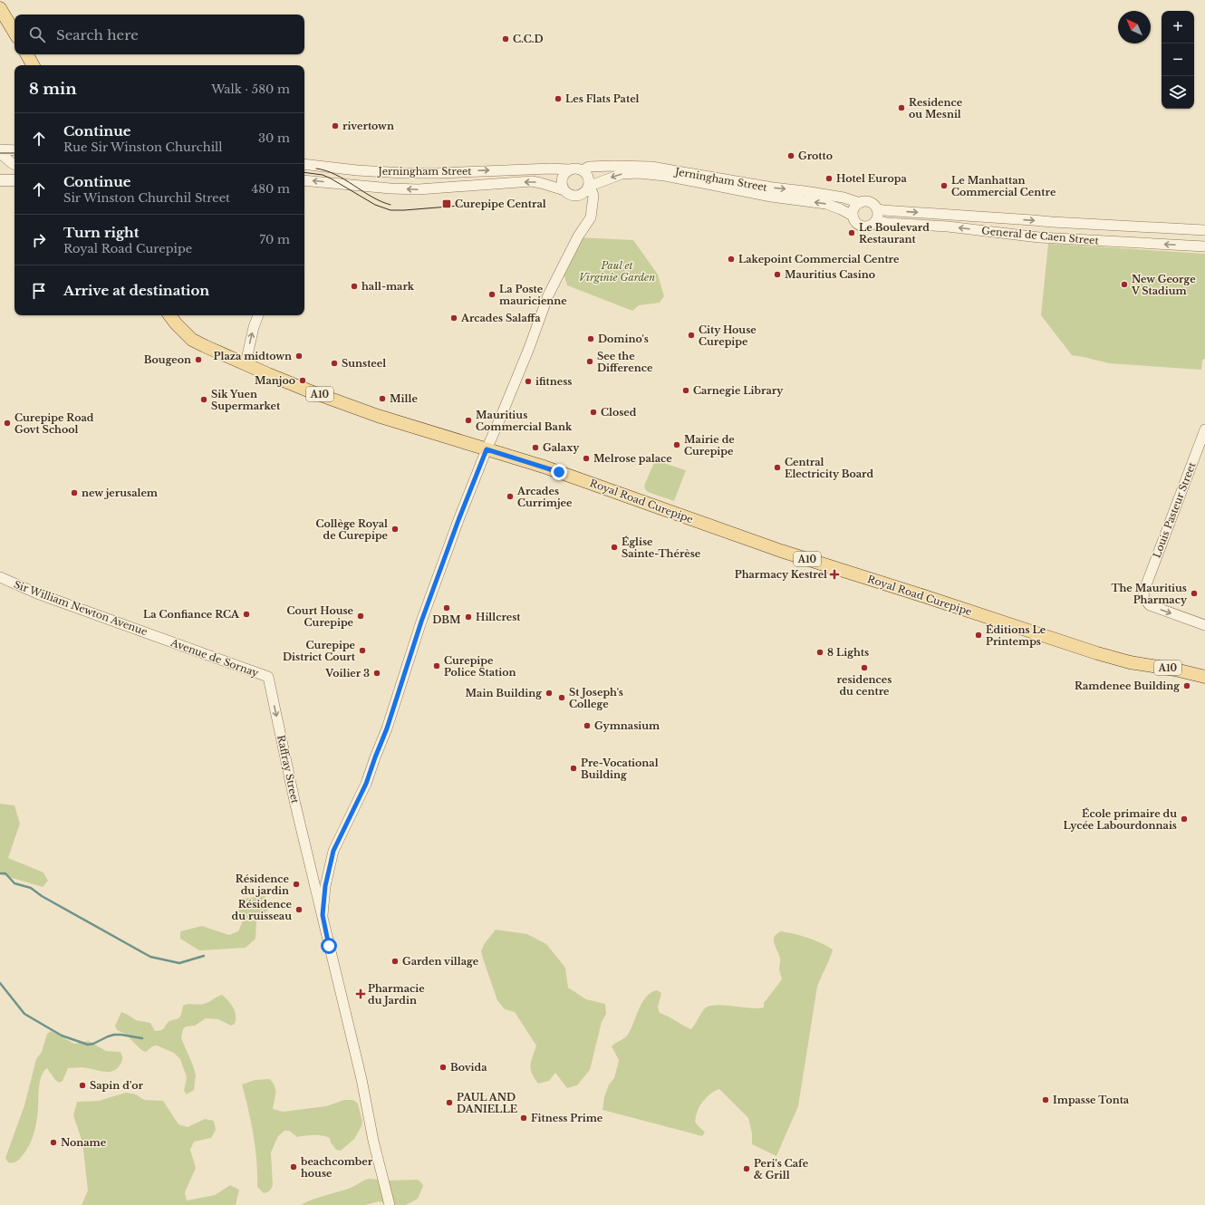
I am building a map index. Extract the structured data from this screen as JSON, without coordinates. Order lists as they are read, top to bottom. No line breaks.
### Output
{"streets":{"main road":["A10","Royal Road Curepipe"],"street":["Jerningham Street","General de Caen Street","Louis Pasteur Street","Sir William Newton Avenue","Avenue de Sornay","Raffray Street"]},"crossings":[["Jerningham Street","General de Caen Street"],["Sir William Newton Avenue","Avenue de Sornay"],["Avenue de Sornay","Raffray Street"]],"one_way":["Raffray Street"],"parks":["Paul et Virginie Garden"],"places":{"other":["C.C.D","Les Flats Patel","Residence ou Mesnil","rivertown","Grotto","Hotel Europa","Le Manhattan Commercial Centre","Le Boulevard Restaurant","Lakepoint Commercial Centre","Mauritius Casino","New George V Stadium","hall-mark","La Poste mauricienne","Arcades Salaffa","City House Curepipe","Domino's","Plaza midtown","Bougeon","See the Difference","Sunsteel","Manjoo","ifitness","Carnegie Library","Mille","Sik Yuen Supermarket","Closed","Mauritius Commercial Bank","Curepipe Road Govt School","Mairie de Curepipe","Galaxy","Melrose palace","Central Electricity Board","new jerusalem","Arcades Currimjee","Collège Royal de Curepipe","Église Sainte-Thérèse","The Mauritius Pharmacy","DBM","La Confiance RCA","Court House Curepipe","Hillcrest","Éditions Le Printemps","Curepipe District Court","8 Lights","Curepipe Police Station","residences du centre","Voilier 3","Ramdenee Building","Main Building","St Joseph's College","Gymnasium","Pre-Vocational Building","École primaire du Lycée Labourdonnais","Résidence du jardin","Résidence du ruisseau","Garden village","Bovida","Sapin d’or","Impasse Tonta","PAUL AND DANIELLE","Fitness Prime","Noname","beachcomber house","Peri's Cafe & Grill"],"transit":["Curepipe Central"],"health":["Pharmacy Kestrel","Pharmacie du Jardin"]},"north":"top left","page":{"map_buttons":["+","−"],"search":"Search here","heading":["8 min","Walk · 580 m"],"list":[["Continue","Rue Sir Winston Churchill","30 m"],["Continue","Sir Winston Churchil Street","480 m"],["Turn right","Royal Road Curepipe","70 m"],"Arrive at destination"]}}
